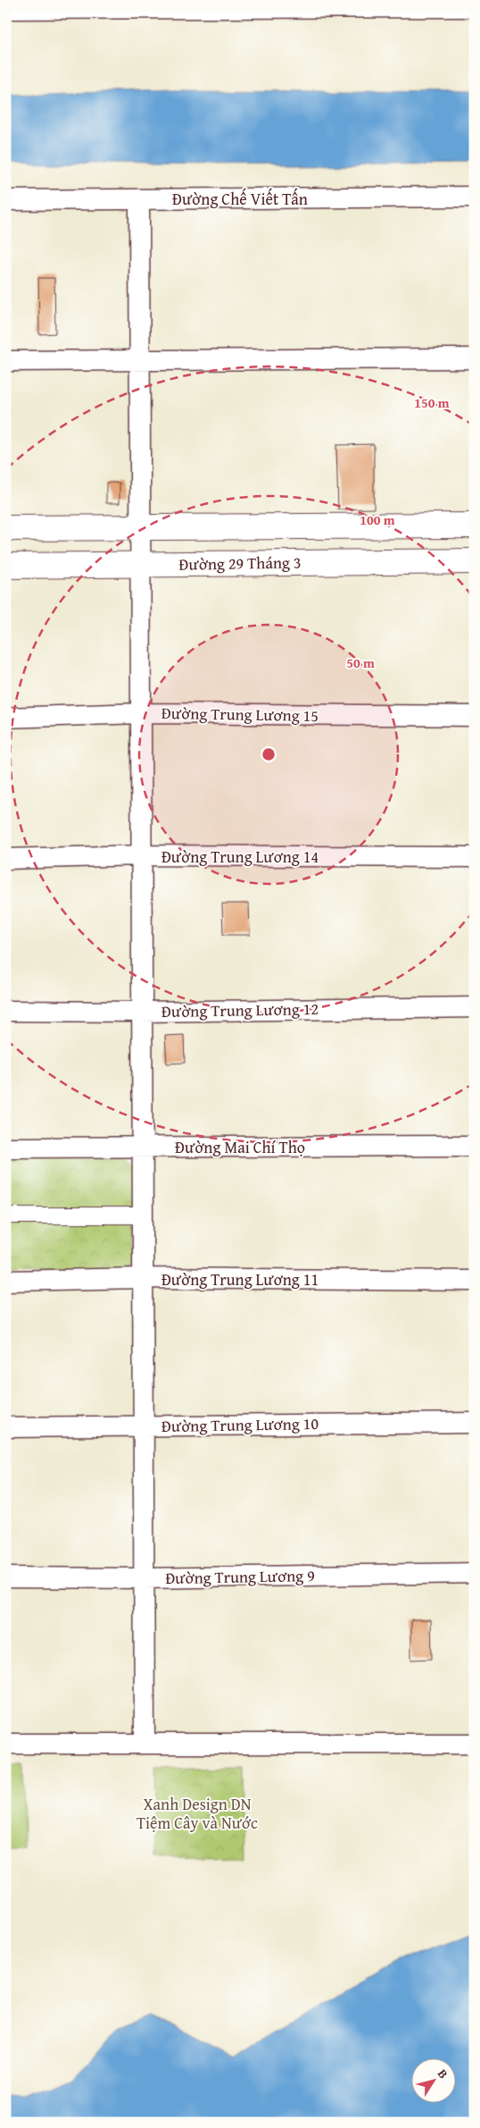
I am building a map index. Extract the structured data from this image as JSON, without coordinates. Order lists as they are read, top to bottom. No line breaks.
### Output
{"streets":{"street":["Đường Chế Viết Tấn","Đường 29 Tháng 3","Đường Trung Lương 15","Đường Trung Lương 14","Đường Trung Lương 12","Đường Mai Chí Thọ","Đường Trung Lương 11","Đường Trung Lương 10","Đường Trung Lương 9"]},"parks":["Xanh Design DN Tiệm Cây và Nước"],"north":"top right","rings":["150 m","100 m","50 m"]}
